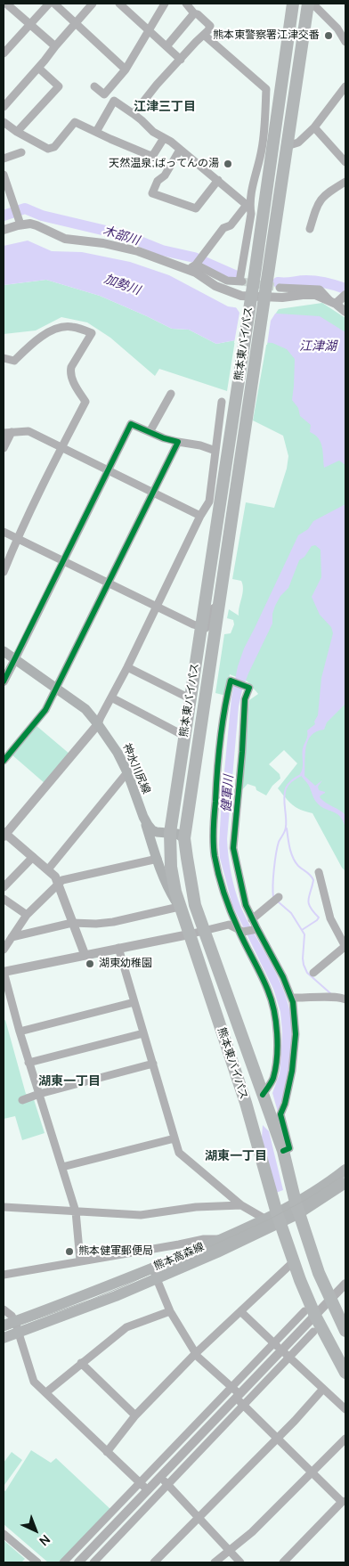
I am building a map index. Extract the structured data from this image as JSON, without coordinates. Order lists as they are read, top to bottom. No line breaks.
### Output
{"streets":{"highway":["熊本東バイパス"],"main road":["神水川尻線","熊本高森線"]},"crossings":[["熊本東バイパス","神水川尻線"],["熊本東バイパス","熊本高森線"]],"districts":["江津三丁目","湖東一丁目","湖東一丁目"],"water":["木部川","加勢川","江津湖","健軍川"],"places":["熊本東警察署江津交番","天然温泉;ばってんの湯","湖東幼稚園","熊本健軍郵便局"],"north":"bottom right"}
